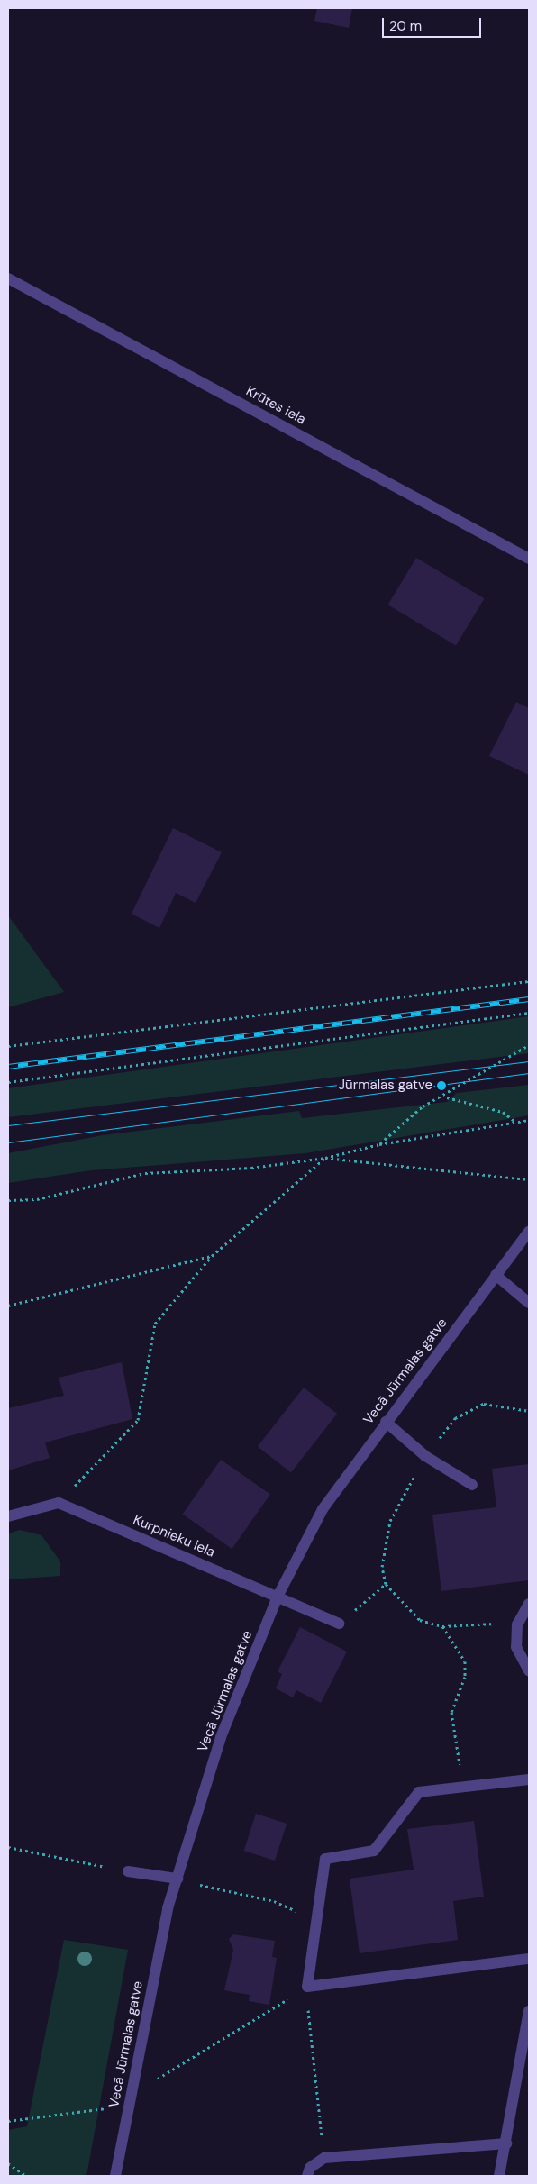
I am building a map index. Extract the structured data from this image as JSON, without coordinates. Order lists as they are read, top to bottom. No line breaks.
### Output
{"streets":{"street":["Krūtes iela","Vecā Jūrmalas gatve","Kurpnieku iela"]},"crossings":[["Vecā Jūrmalas gatve","Kurpnieku iela"]],"places":["Jūrmalas gatve"],"scale_bar":"20 m"}
